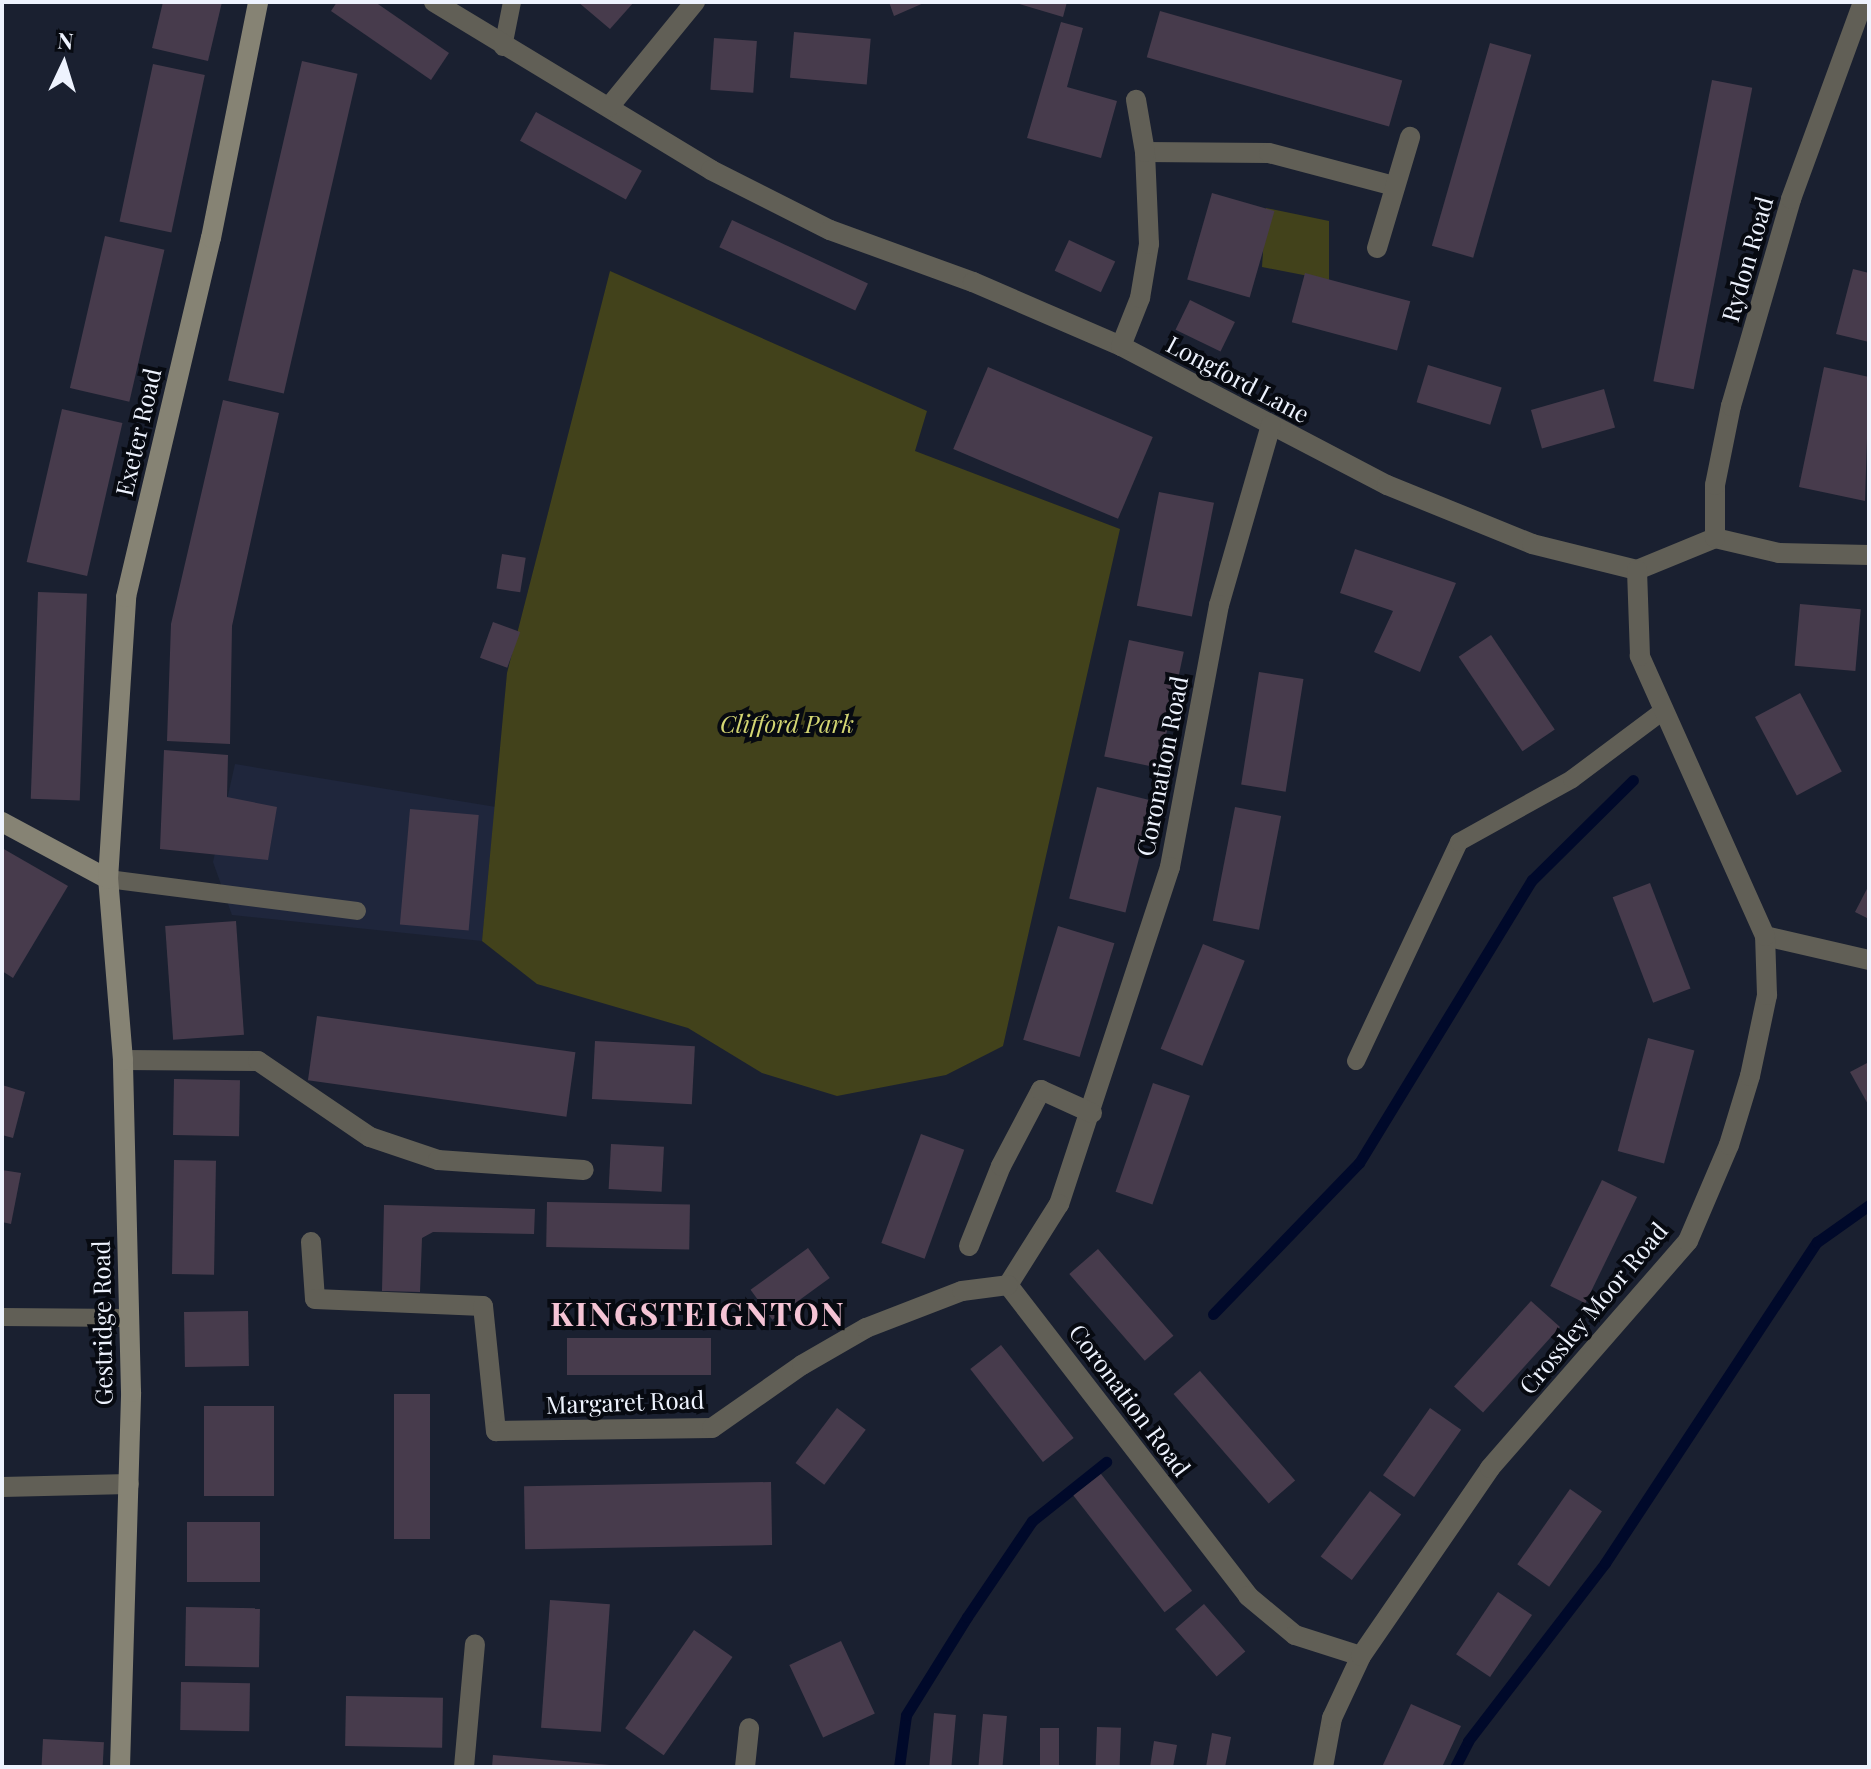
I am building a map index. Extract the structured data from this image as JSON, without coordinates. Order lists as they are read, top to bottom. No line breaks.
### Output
{"streets":{"main road":["Exeter Road","Gestridge Road"],"street":["Rydon Road","Longford Lane","Coronation Road","Crossley Moor Road","Margaret Road"]},"crossings":[["Longford Lane","Coronation Road"],["Longford Lane","Crossley Moor Road"],["Exeter Road","Gestridge Road"],["Coronation Road","Crossley Moor Road"],["Coronation Road","Margaret Road"]],"districts":["KINGSTEIGNTON"],"parks":["Clifford Park"],"north":"top"}
